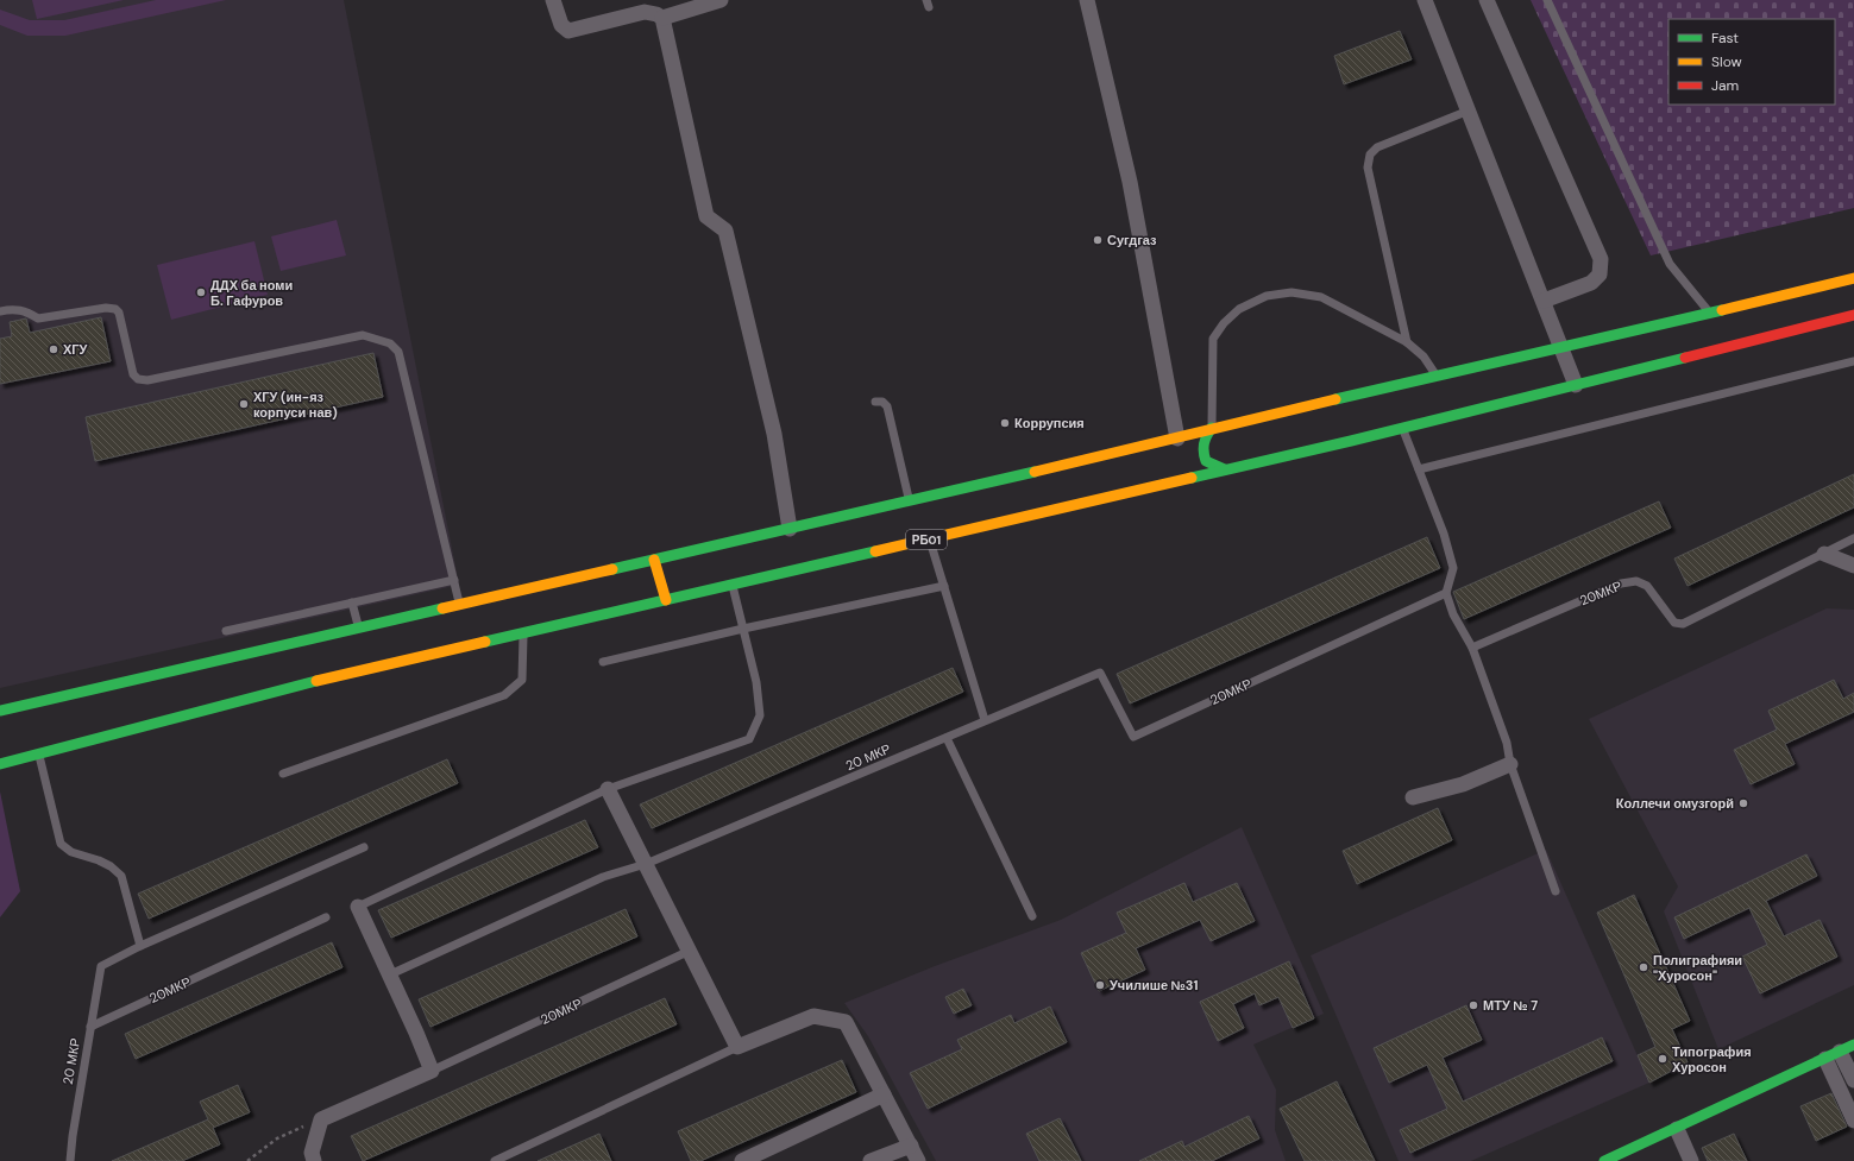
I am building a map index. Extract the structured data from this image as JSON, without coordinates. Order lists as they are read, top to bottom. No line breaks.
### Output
{"streets":{"main road":["РБ01"],"street":["20МКР"],"lane":["20 МКР"]},"crossings":[["20МКР","20 МКР"]],"places":["Сугдгаз","ДДХ ба номи Б. Гафуров","ХГУ","ХГУ (ин-яз корпуси нав)","Коррупсия","Коллечи омузгорй","Полиграфияи \"Хуросон\"","Училише №31","МТУ № 7","Типография Хуросон"],"legend":["Fast","Slow","Jam"]}
